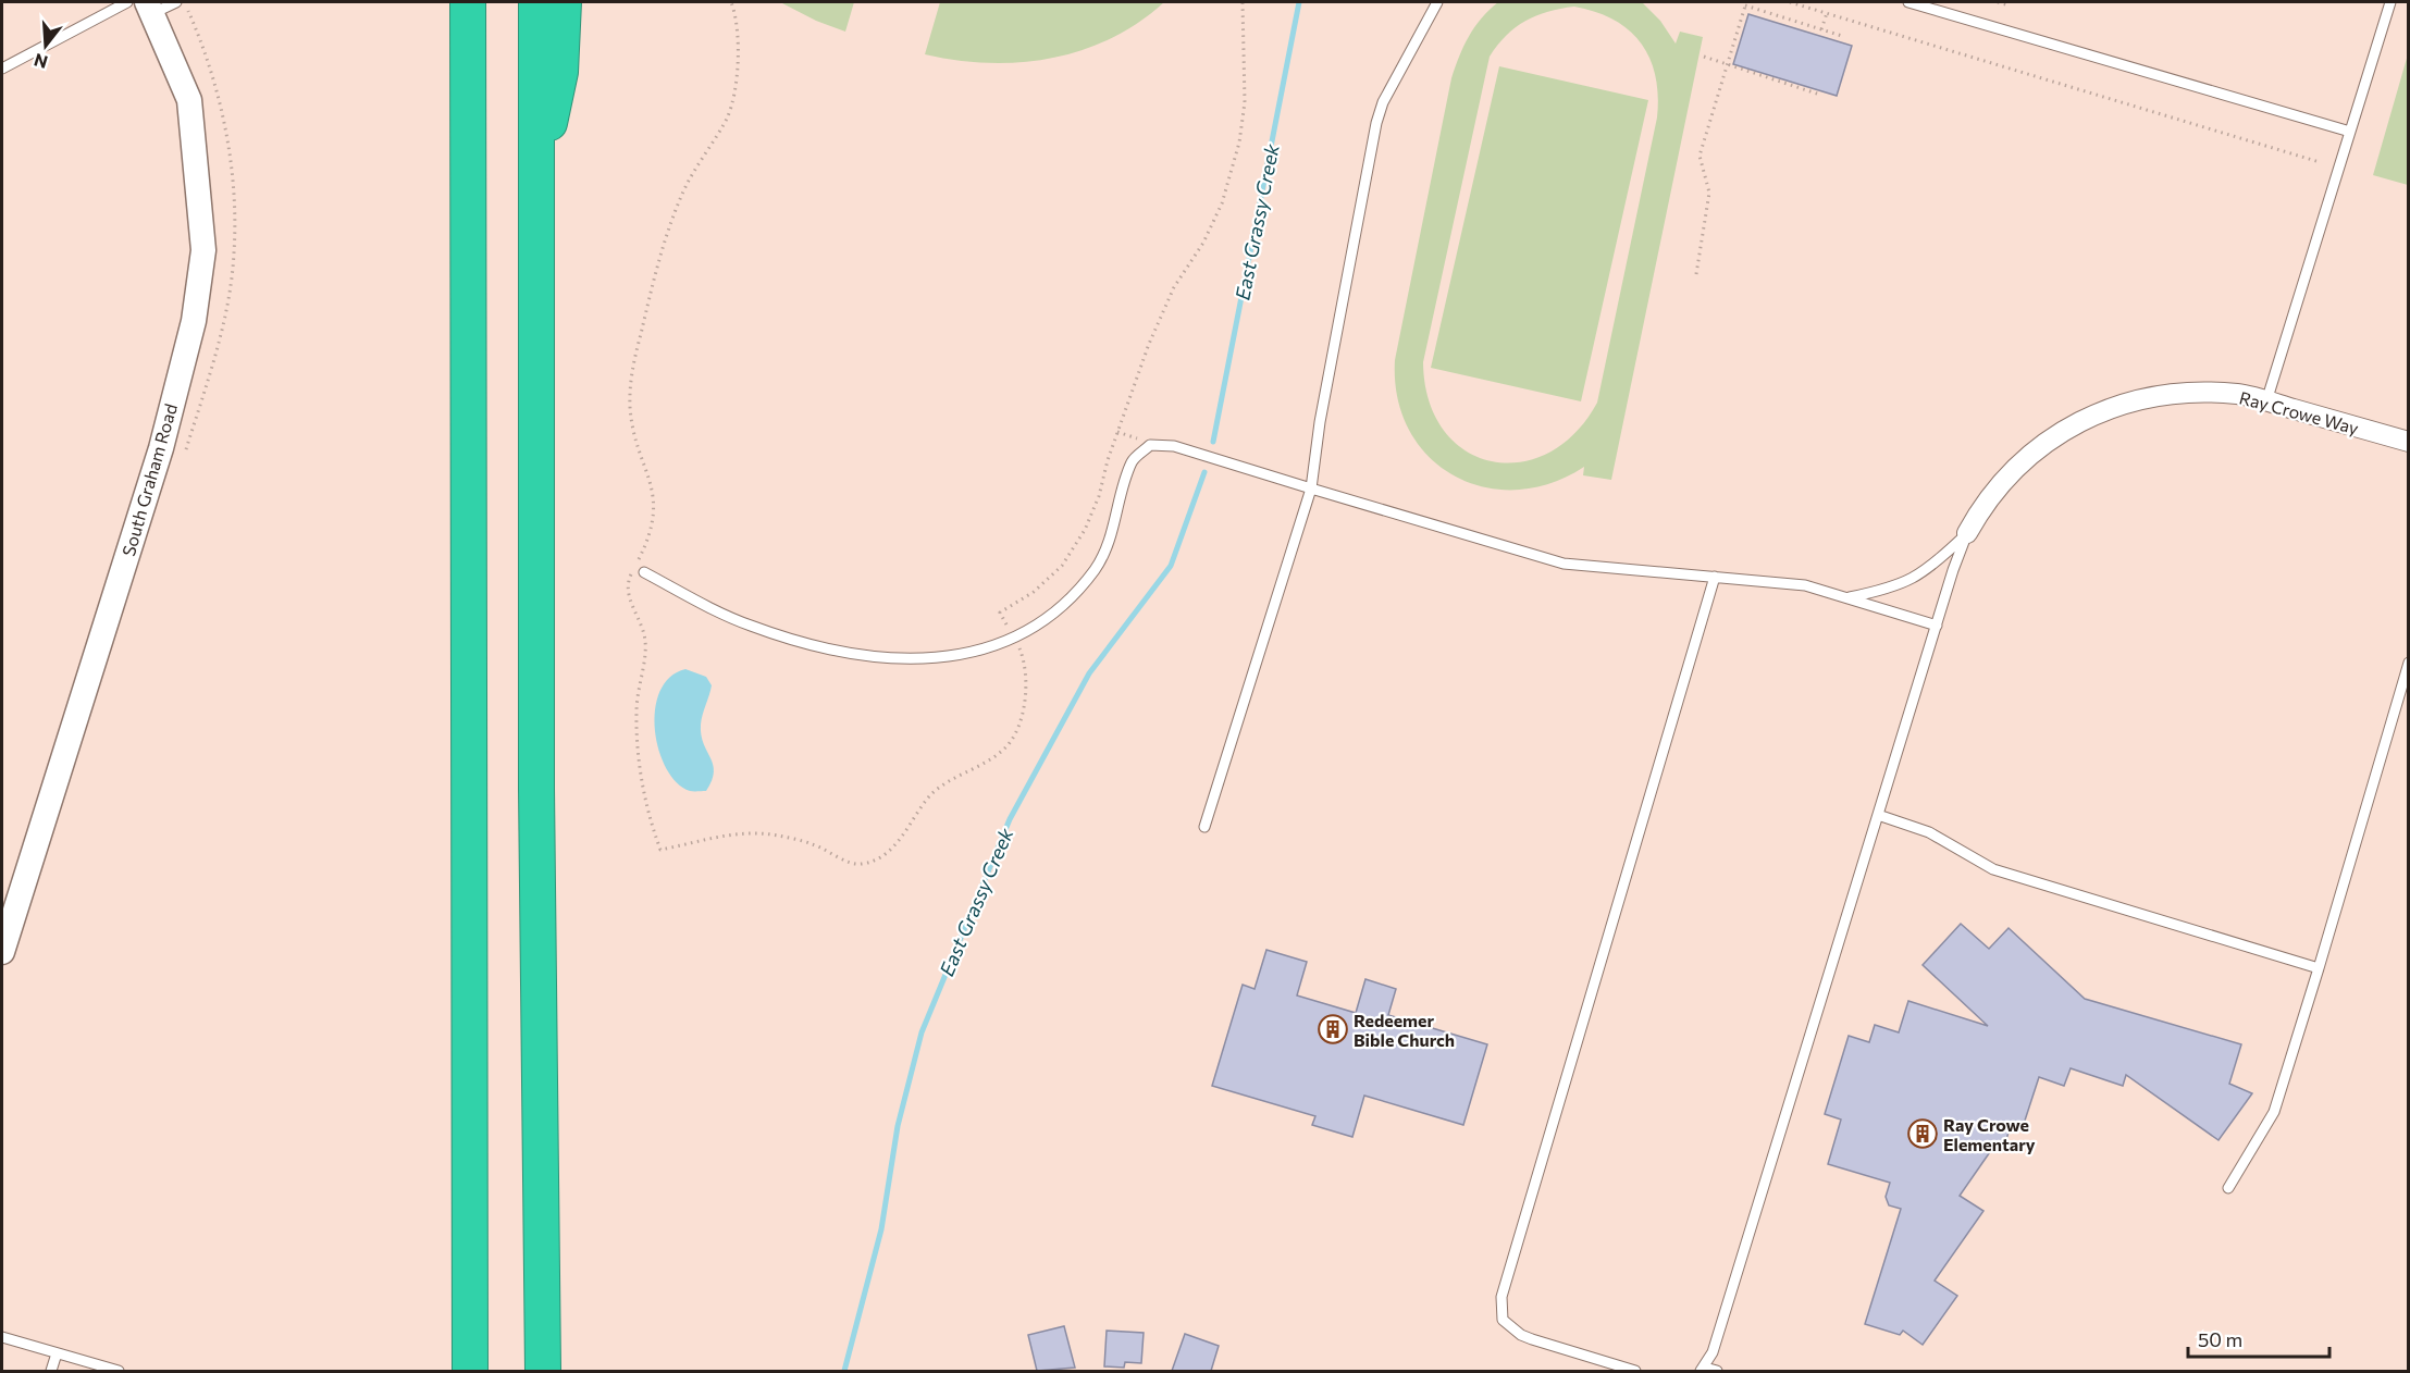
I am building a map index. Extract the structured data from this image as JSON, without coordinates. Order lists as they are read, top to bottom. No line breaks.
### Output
{"streets":{"street":["Ray Crowe Way","South Graham Road"]},"water":["East Grassy Creek"],"places":{"building":["Redeemer Bible Church","Ray Crowe Elementary"]},"scale_bar":"50 m","north":"bottom"}
